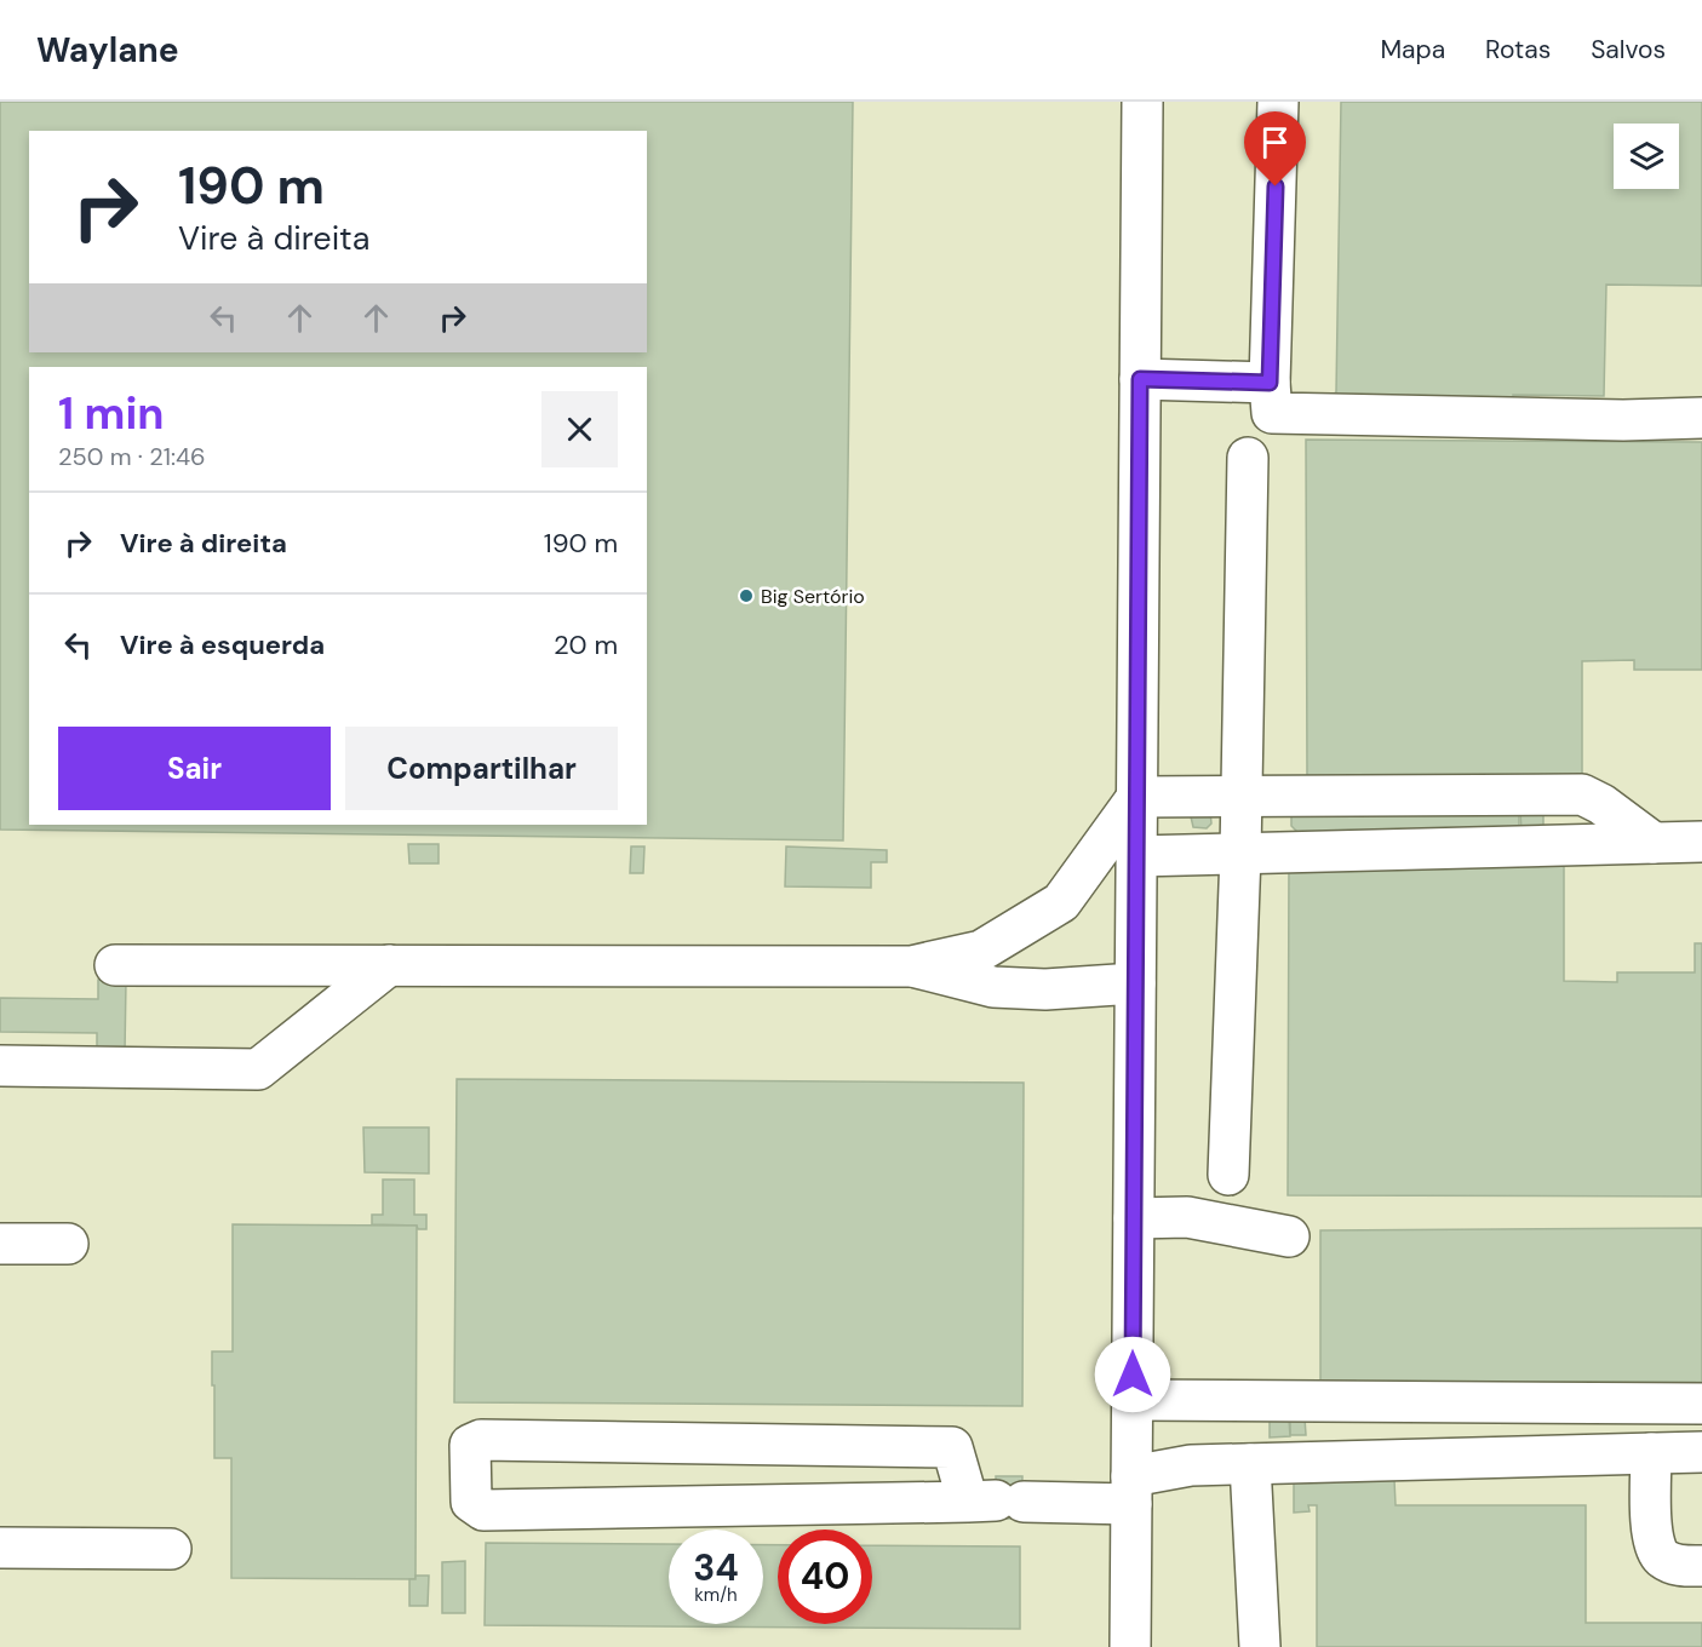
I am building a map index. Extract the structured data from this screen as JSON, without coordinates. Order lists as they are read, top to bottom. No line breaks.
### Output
{"places":["Big Sertório"],"page":{"header":"Waylane","nav":["Mapa","Rotas","Salvos"],"turn":["190 m","Vire à direita"],"heading":["1 min","250 m · 21:46"],"list":[{"name":"Vire à direita","value":"190 m"},{"name":"Vire à esquerda","value":"20 m"}],"buttons":["Sair","Compartilhar"],"speed":"34 km/h","limit":"40"}}
